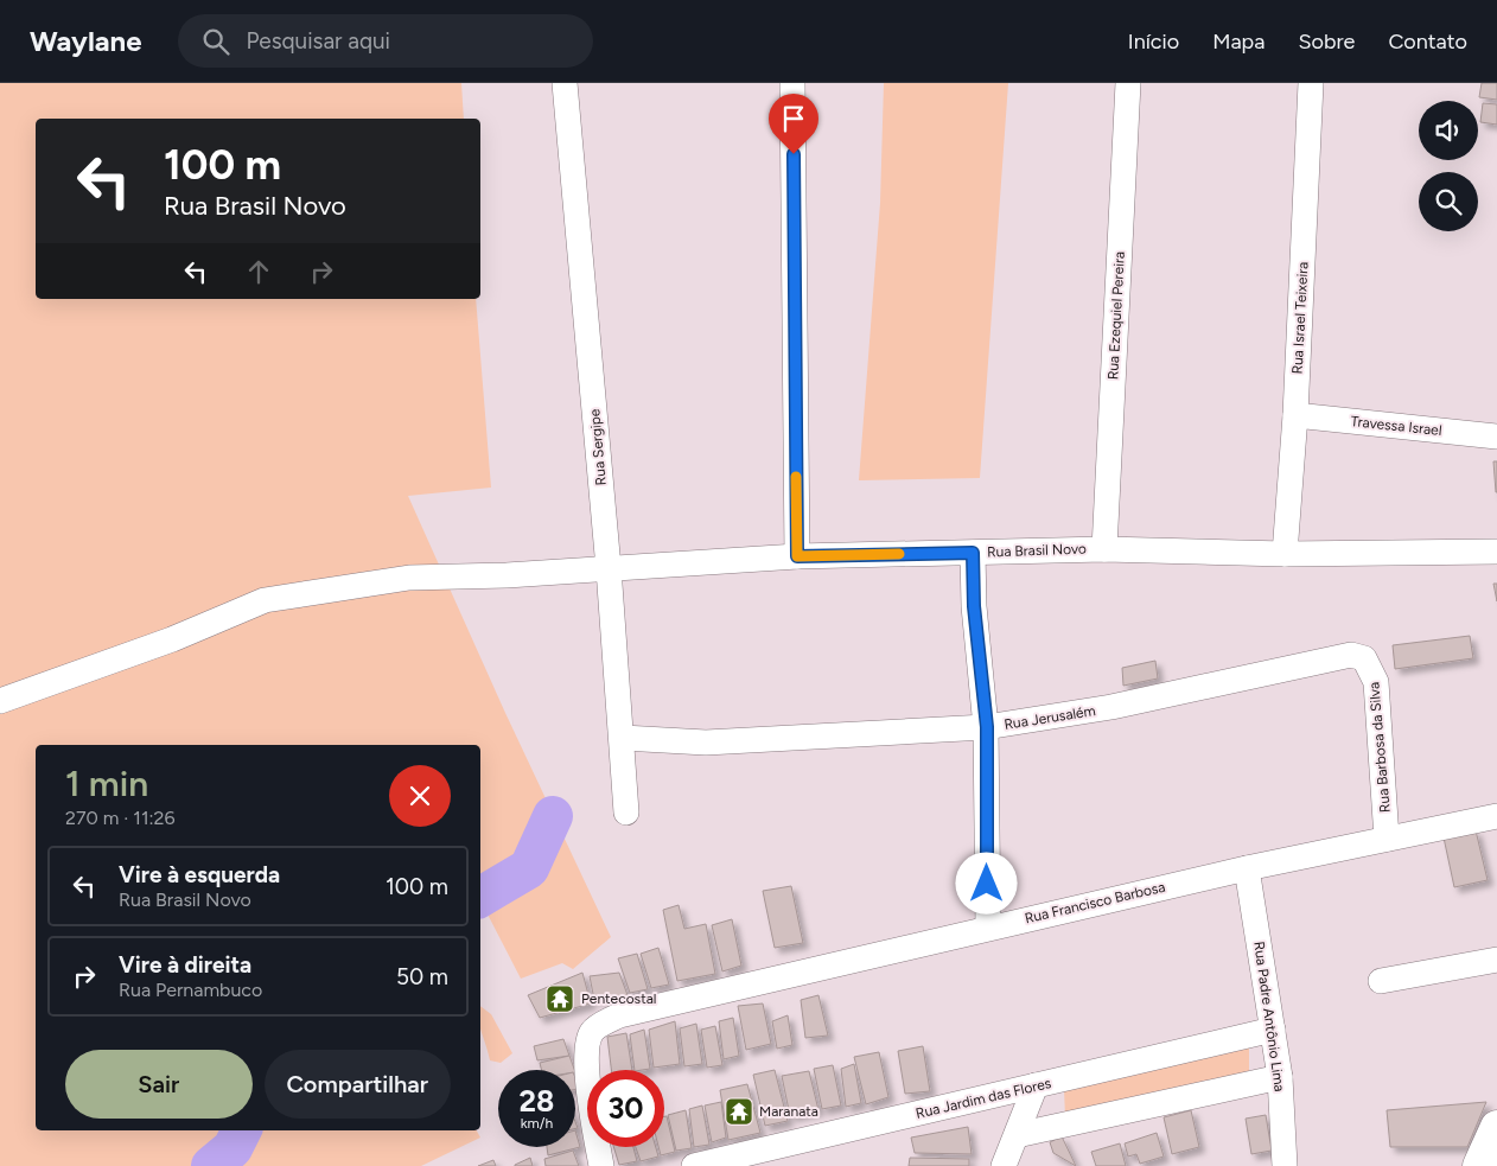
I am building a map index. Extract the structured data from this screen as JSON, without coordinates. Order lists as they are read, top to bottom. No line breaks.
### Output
{"streets":{"street":["Rua Ezequiel Pereira","Rua Israel Teixeira","Travessa Israel","Rua Sergipe","Rua Brasil Novo","Rua Jerusalém","Rua Barbosa da Silva","Rua Francisco Barbosa","Rua Padre Antônio Lima","Rua Jardim das Flores"]},"crossings":[["Rua Ezequiel Pereira","Rua Brasil Novo"],["Rua Israel Teixeira","Travessa Israel"],["Rua Israel Teixeira","Rua Brasil Novo"],["Rua Sergipe","Rua Brasil Novo"],["Rua Sergipe","Rua Jerusalém"],["Rua Jerusalém","Rua Barbosa da Silva"],["Rua Barbosa da Silva","Rua Francisco Barbosa"],["Rua Francisco Barbosa","Rua Padre Antônio Lima"],["Rua Padre Antônio Lima","Rua Jardim das Flores"]],"places":{"temple":["Pentecostal","Maranata"]},"page":{"header":"Waylane","search":"Pesquisar aqui","nav":["Início","Mapa","Sobre","Contato"],"turn":["100 m","Rua Brasil Novo"],"heading":["1 min","270 m · 11:26"],"list":[{"name":"Vire à esquerda","note":"Rua Brasil Novo","value":"100 m"},{"name":"Vire à direita","note":"Rua Pernambuco","value":"50 m"}],"buttons":["Sair","Compartilhar"],"speed":"28 km/h","limit":"30"}}
